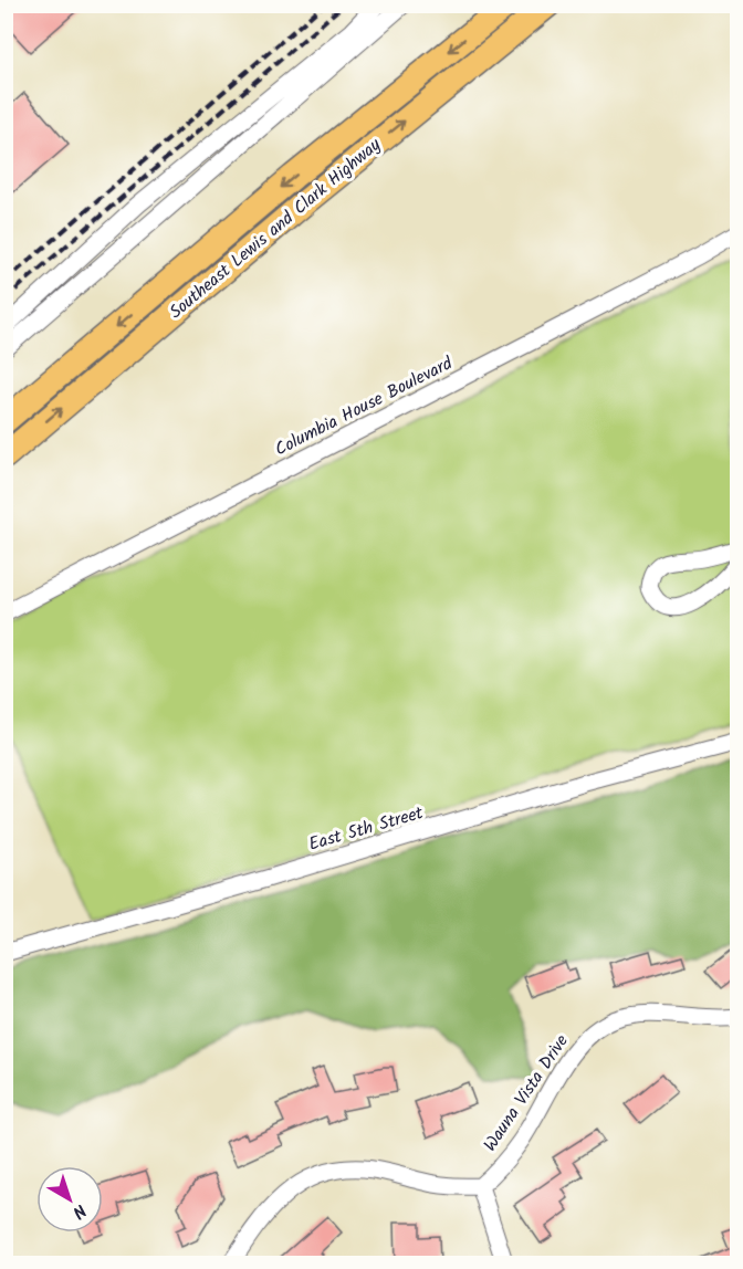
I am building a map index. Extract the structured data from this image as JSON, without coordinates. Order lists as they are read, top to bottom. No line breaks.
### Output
{"streets":{"highway":["Southeast Lewis and Clark Highway"],"street":["Columbia House Boulevard","East 5th Street","Wauna Vista Drive"]},"north":"bottom right"}
